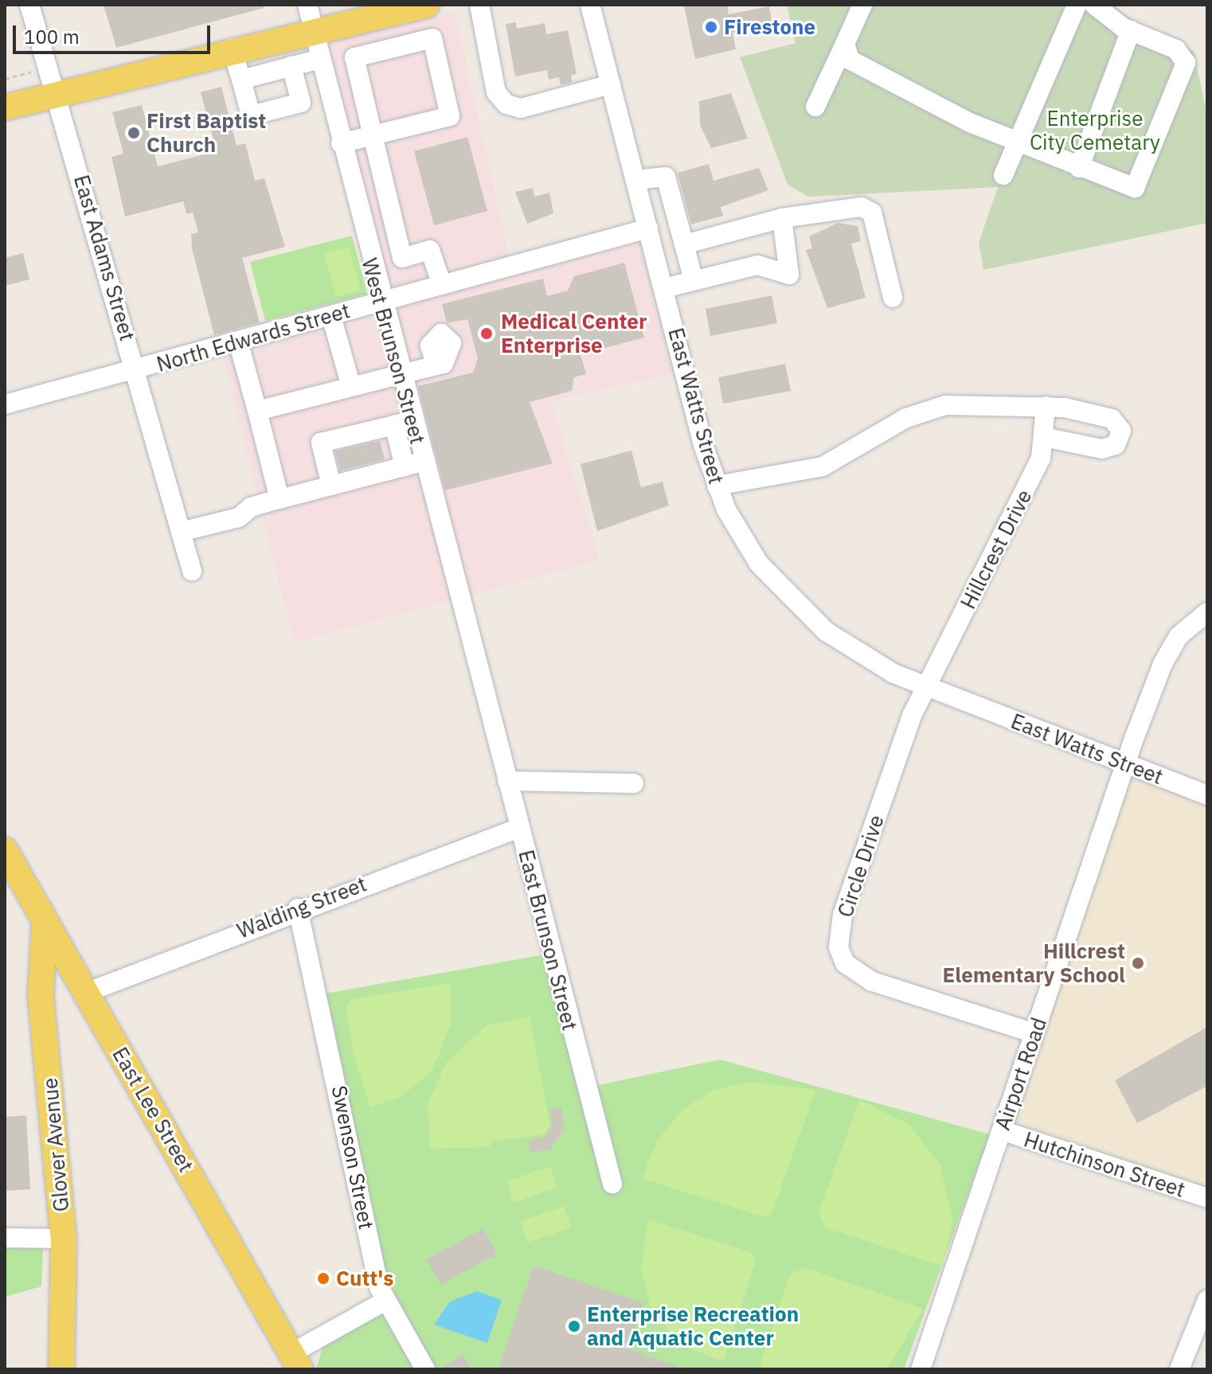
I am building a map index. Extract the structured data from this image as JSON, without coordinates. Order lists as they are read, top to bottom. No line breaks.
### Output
{"streets":{"main road":["East Lee Street","Glover Avenue"],"street":["East Adams Street","North Edwards Street","West Brunson Street","East Watts Street","Hillcrest Drive","Circle Drive","Walding Street","East Brunson Street","Airport Road","Swenson Street","Hutchinson Street"]},"crossings":[["East Adams Street","North Edwards Street"],["North Edwards Street","West Brunson Street"],["North Edwards Street","East Watts Street"],["West Brunson Street","East Brunson Street"],["East Watts Street","Hillcrest Drive"],["East Watts Street","Circle Drive"],["East Watts Street","Airport Road"],["Hillcrest Drive","Circle Drive"],["Circle Drive","Airport Road"],["Walding Street","East Brunson Street"],["Walding Street","East Lee Street"],["Walding Street","Swenson Street"],["Airport Road","Hutchinson Street"],["East Lee Street","Glover Avenue"]],"parks":["Enterprise City Cemetary"],"places":["Firestone","First Baptist Church","Medical Center Enterprise","Hillcrest Elementary School","Cutt's","Enterprise Recreation and Aquatic Center"],"scale_bar":"100 m"}
